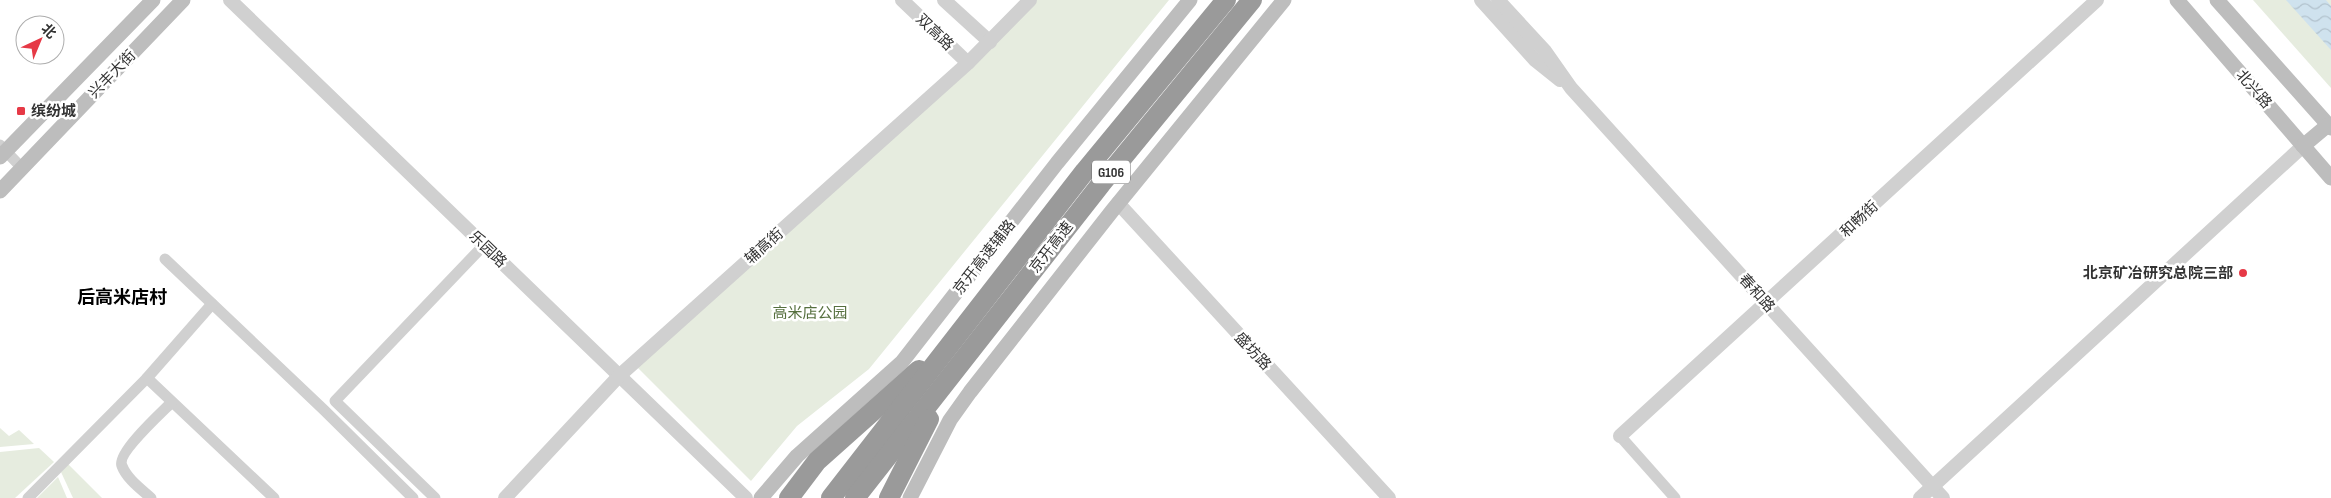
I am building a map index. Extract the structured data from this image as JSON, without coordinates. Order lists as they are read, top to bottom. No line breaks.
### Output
{"streets":{"highway":["G106","京开高速"],"main road":["兴丰大街","北兴路","京开高速辅路"],"street":["双高路","和畅街","辅高街","乐园路","春和路","盛坊路"]},"crossings":[["双高路","辅高街"],["和畅街","春和路"],["辅高街","乐园路"]],"districts":["后高米店村"],"parks":["高米店公园"],"places":{"transit":["缤纷城"],"other":["北京矿冶研究总院三部"]},"north":"top right"}
